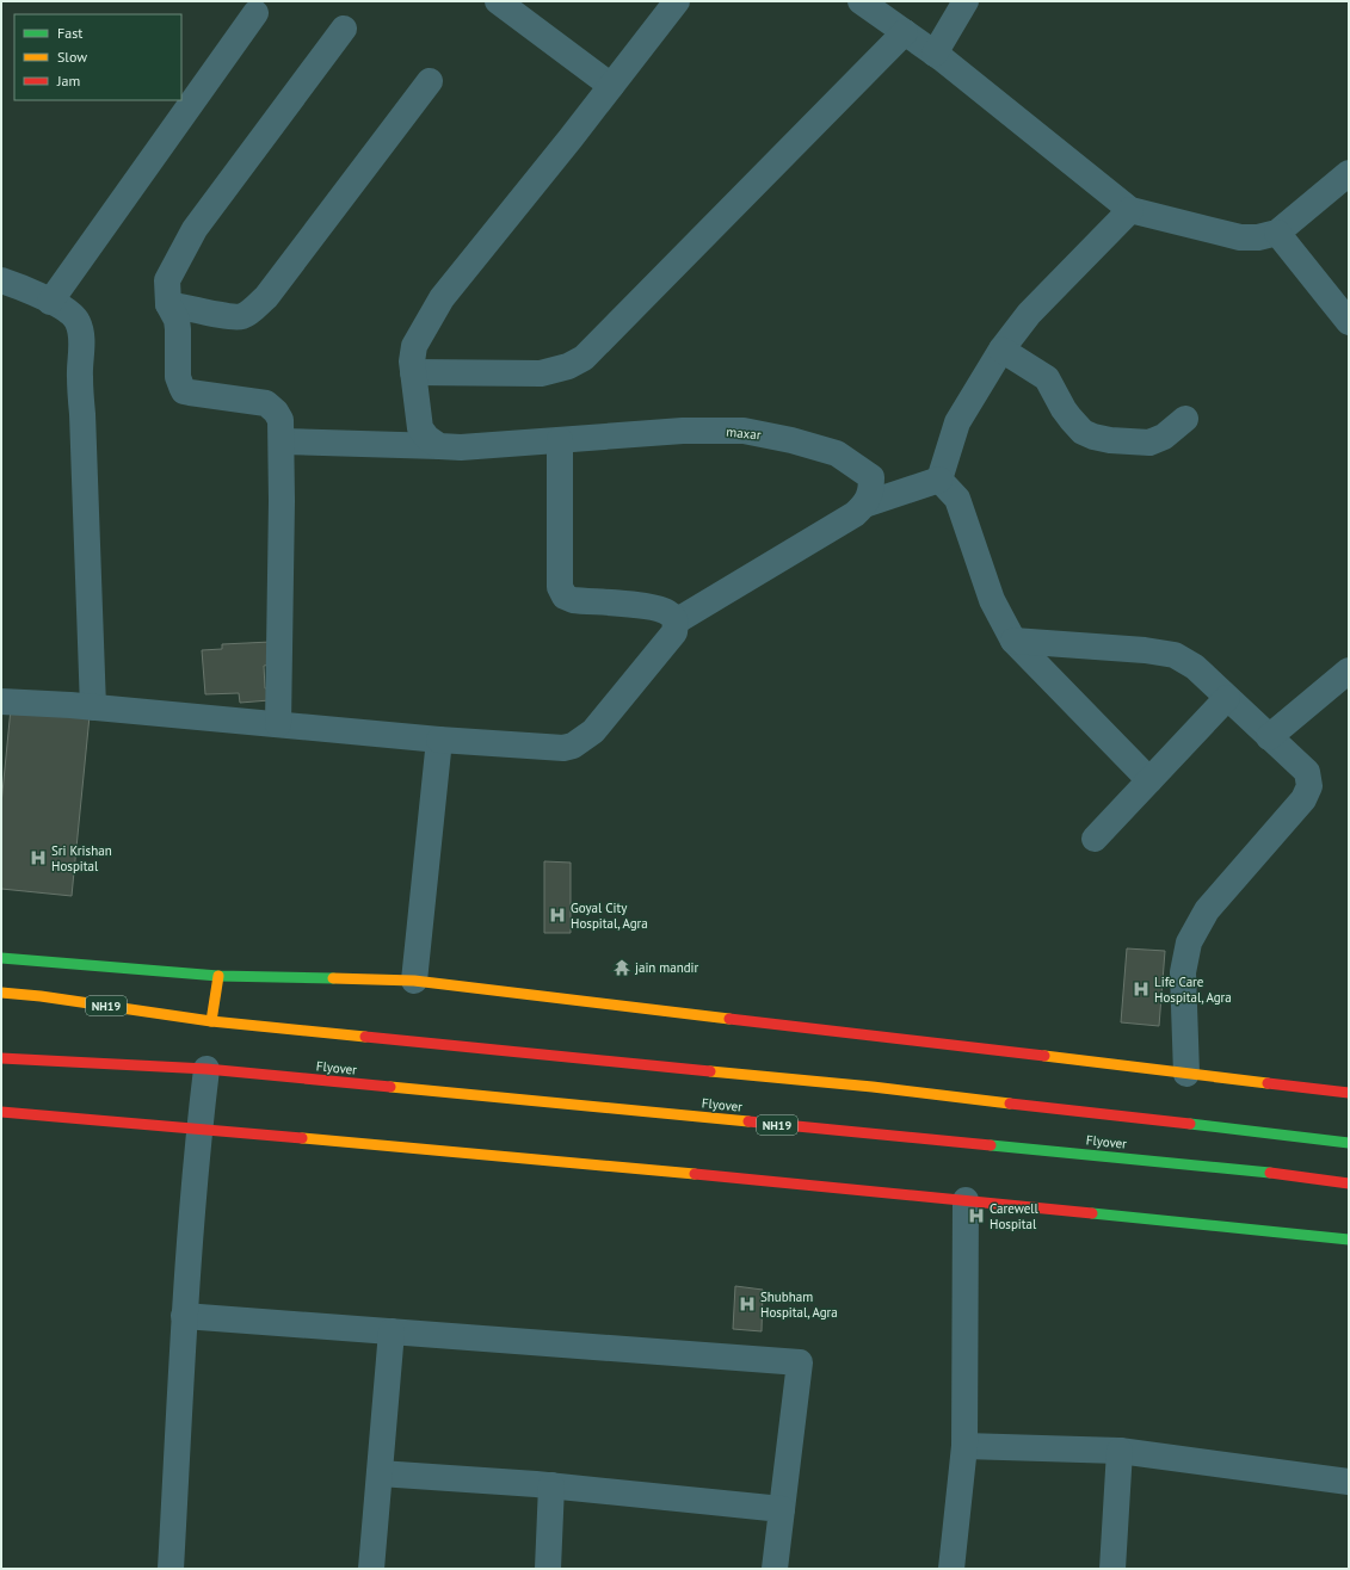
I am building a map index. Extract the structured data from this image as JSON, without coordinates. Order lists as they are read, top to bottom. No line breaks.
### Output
{"streets":{"main road":["NH19","Flyover"],"street":["maxar"]},"crossings":[["NH19","Flyover"]],"places":{"hospital":["Sri Krishan Hospital","Goyal City Hospital, Agra","Life Care Hospital, Agra","Carewell Hospital","Shubham Hospital, Agra"],"temple":["jain mandir"]},"legend":["Fast","Slow","Jam"]}
